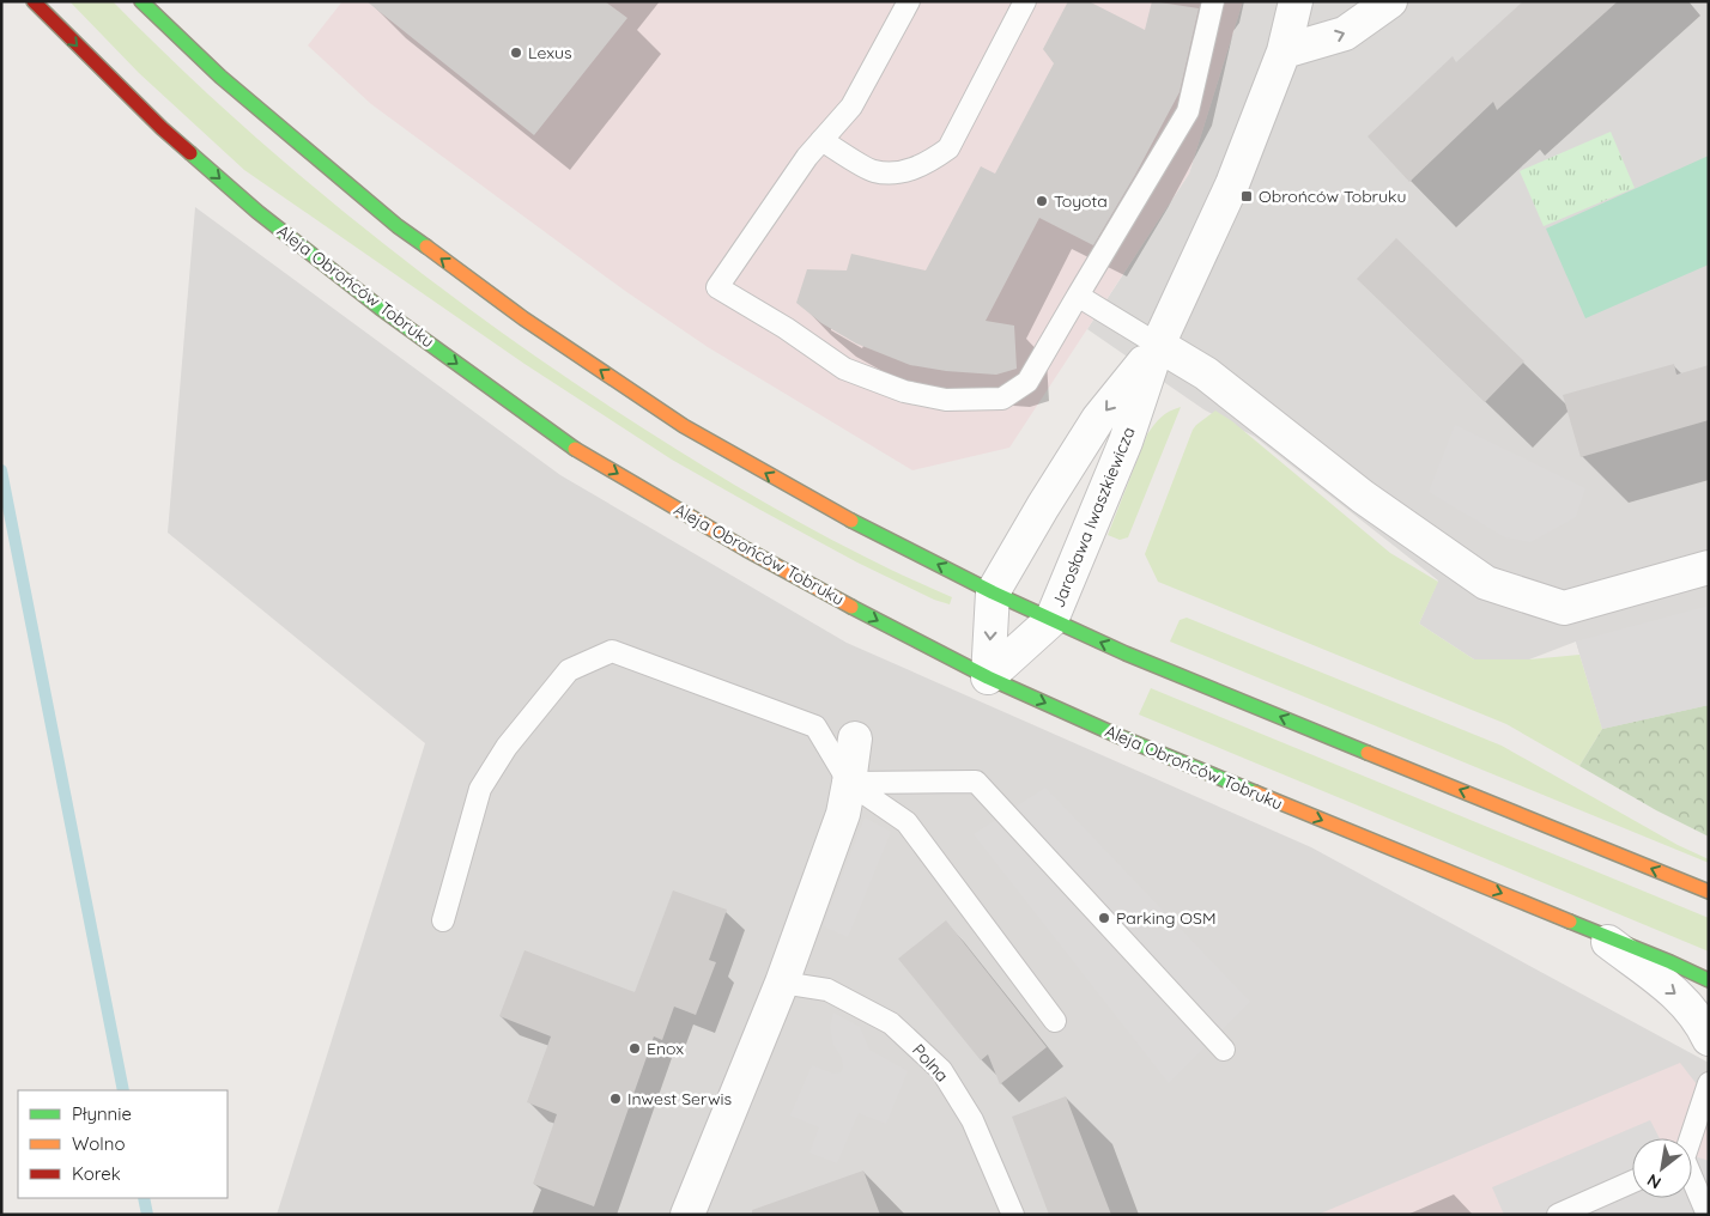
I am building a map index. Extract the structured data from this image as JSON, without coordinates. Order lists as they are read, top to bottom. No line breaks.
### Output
{"streets":{"main road":["Aleja Obrońców Tobruku"],"street":["Jarosława Iwaszkiewicza"],"lane":["Polna"]},"crossings":[["Aleja Obrońców Tobruku","Jarosława Iwaszkiewicza"]],"places":{"other":["Lexus","Toyota","Parking OSM","Enox","Inwest Serwis"],"transit":["Obrońców Tobruku"]},"legend":["Płynnie","Wolno","Korek"],"north":"bottom left"}
